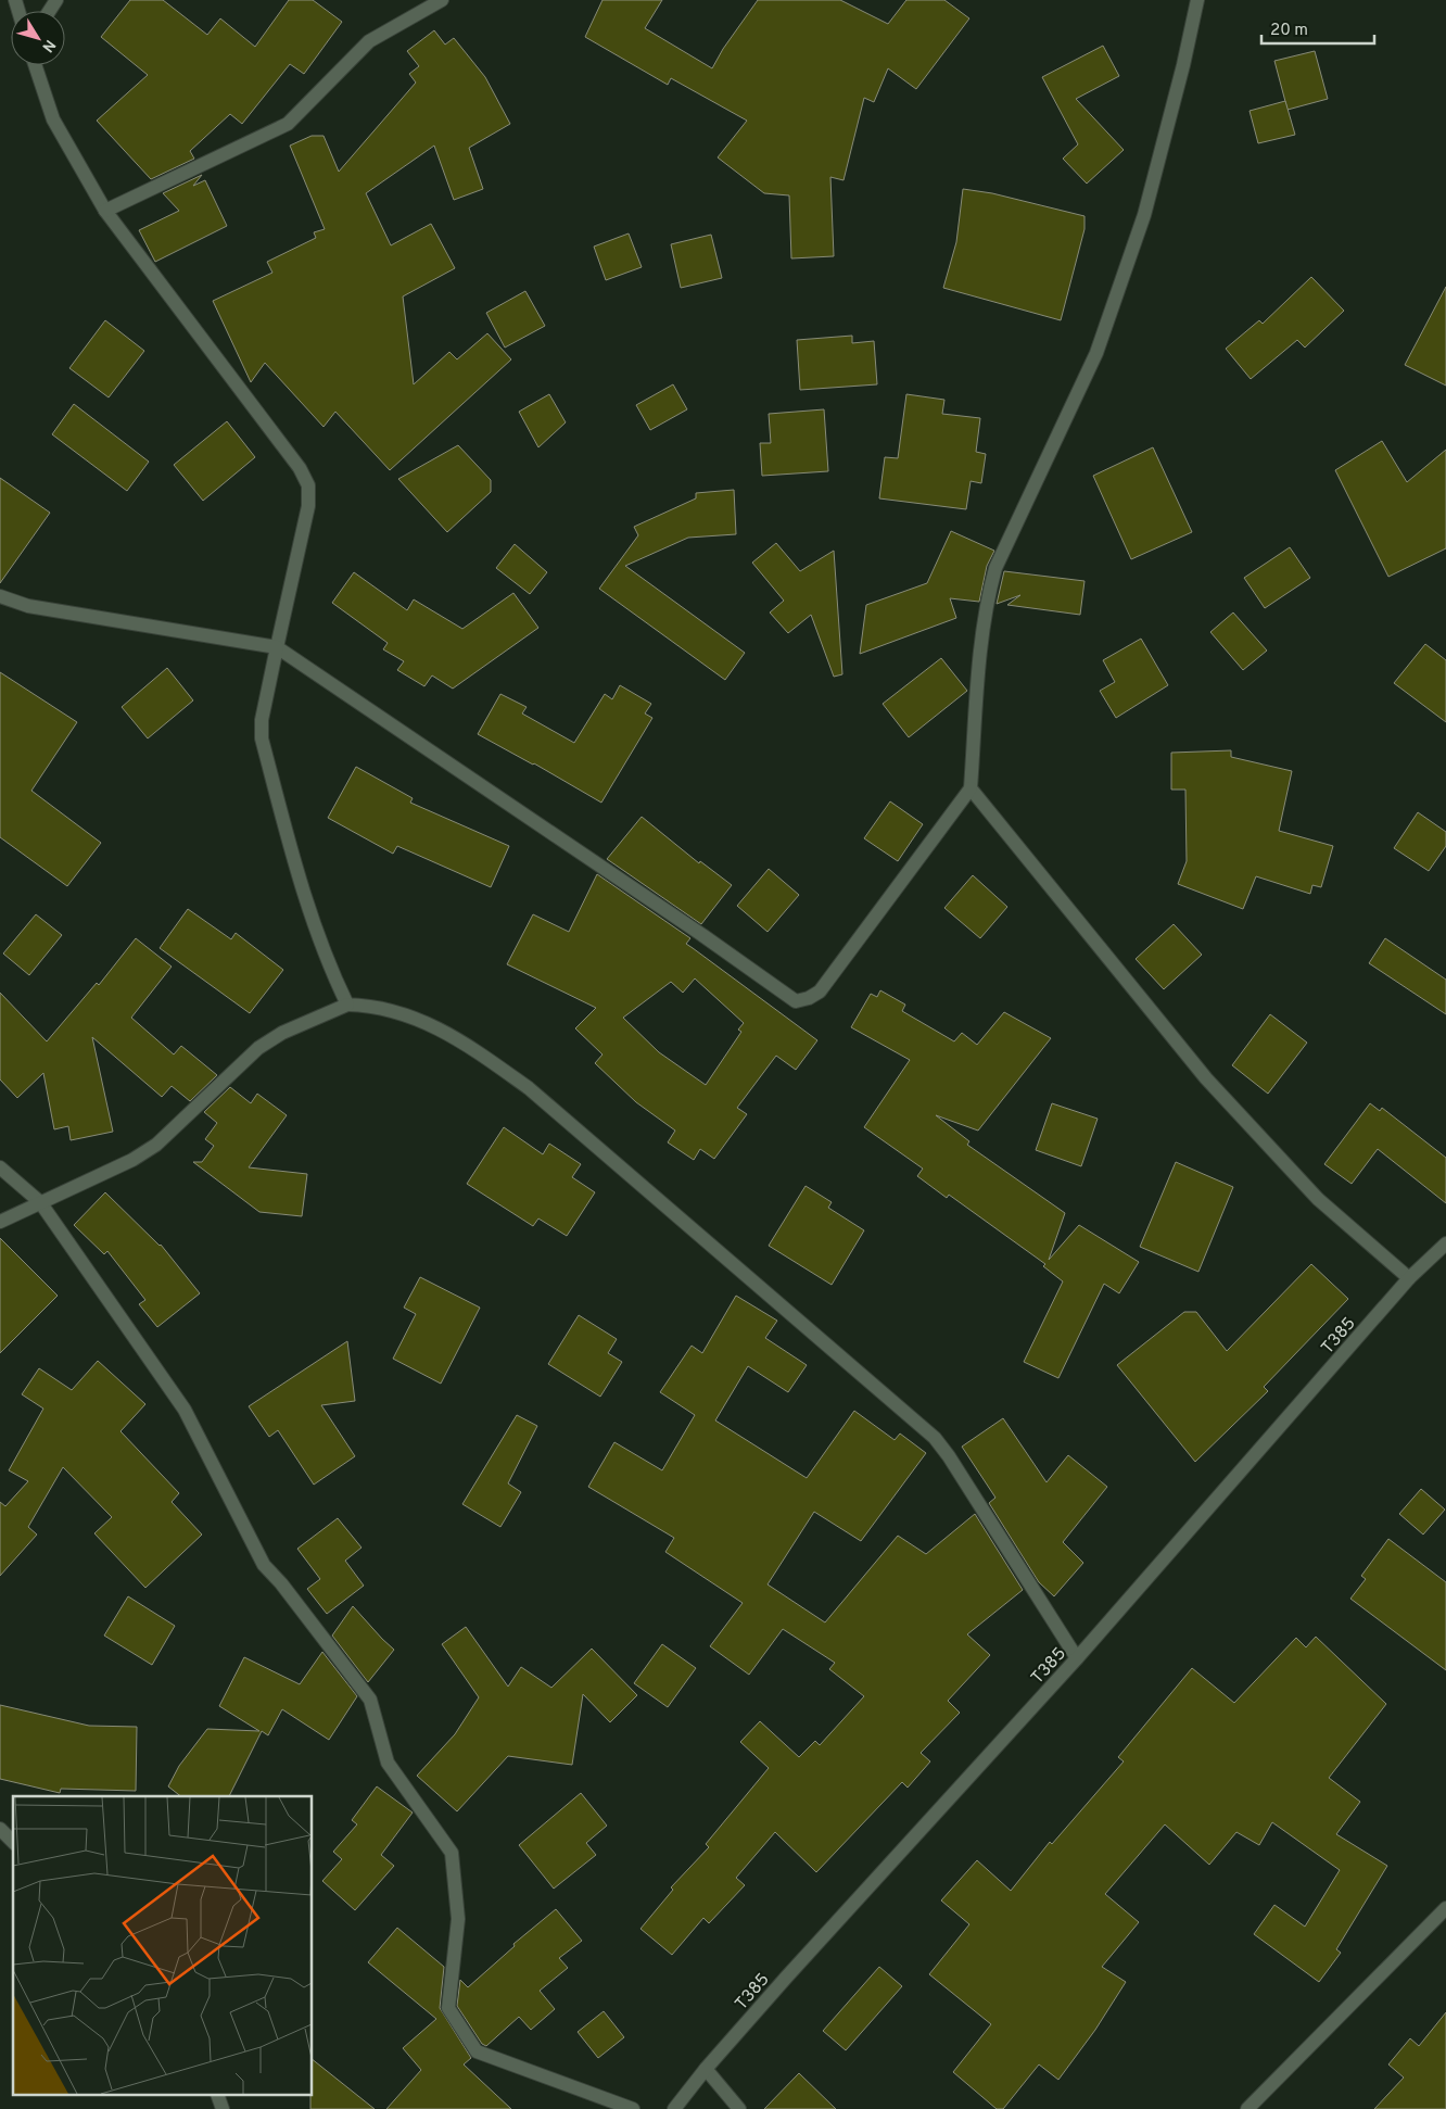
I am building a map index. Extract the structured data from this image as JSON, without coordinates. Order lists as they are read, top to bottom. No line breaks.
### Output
{"streets":{"street":["T385"]},"scale_bar":"20 m","north":"bottom right"}
